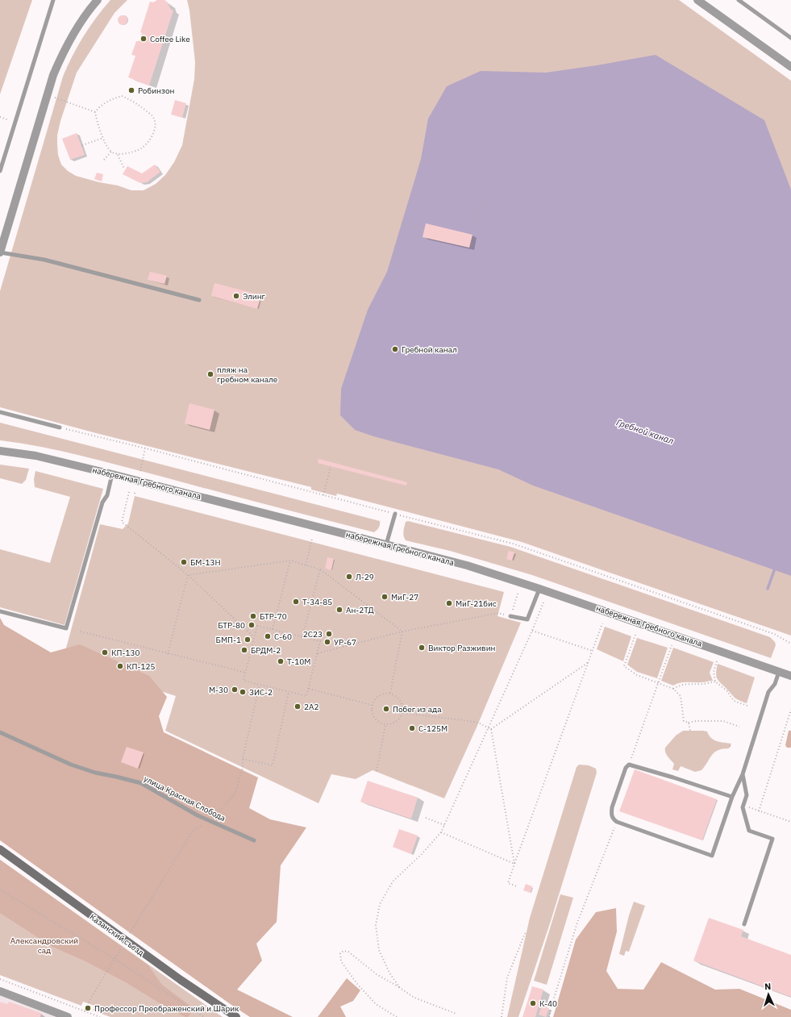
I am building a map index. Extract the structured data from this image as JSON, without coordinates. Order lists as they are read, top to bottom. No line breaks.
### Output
{"streets":{"main road":["Казанский съезд"],"street":["набережная Гребного канала"],"lane":["улица Красная Слобода"]},"water":["Гребной канал"],"parks":["Александровский сад"],"places":["Coffee Like","Робинзон","Элинг","Гребной канал","пляж на гребном канале","БМ-13Н","Л-29","МиГ-27","T-34-85","МиГ-21бис","Ан-2ТД","БТР-70","БТР-80","2С23","С-60","БМП-1","УР-67","Виктор Разживин","БРДМ-2","КП-130","Т-10М","КП-125","М-30","ЗИС-2","2А2","Побег из ада","С-125М","К-40","Профессор Преображенский и Шарик"],"north":"top"}
